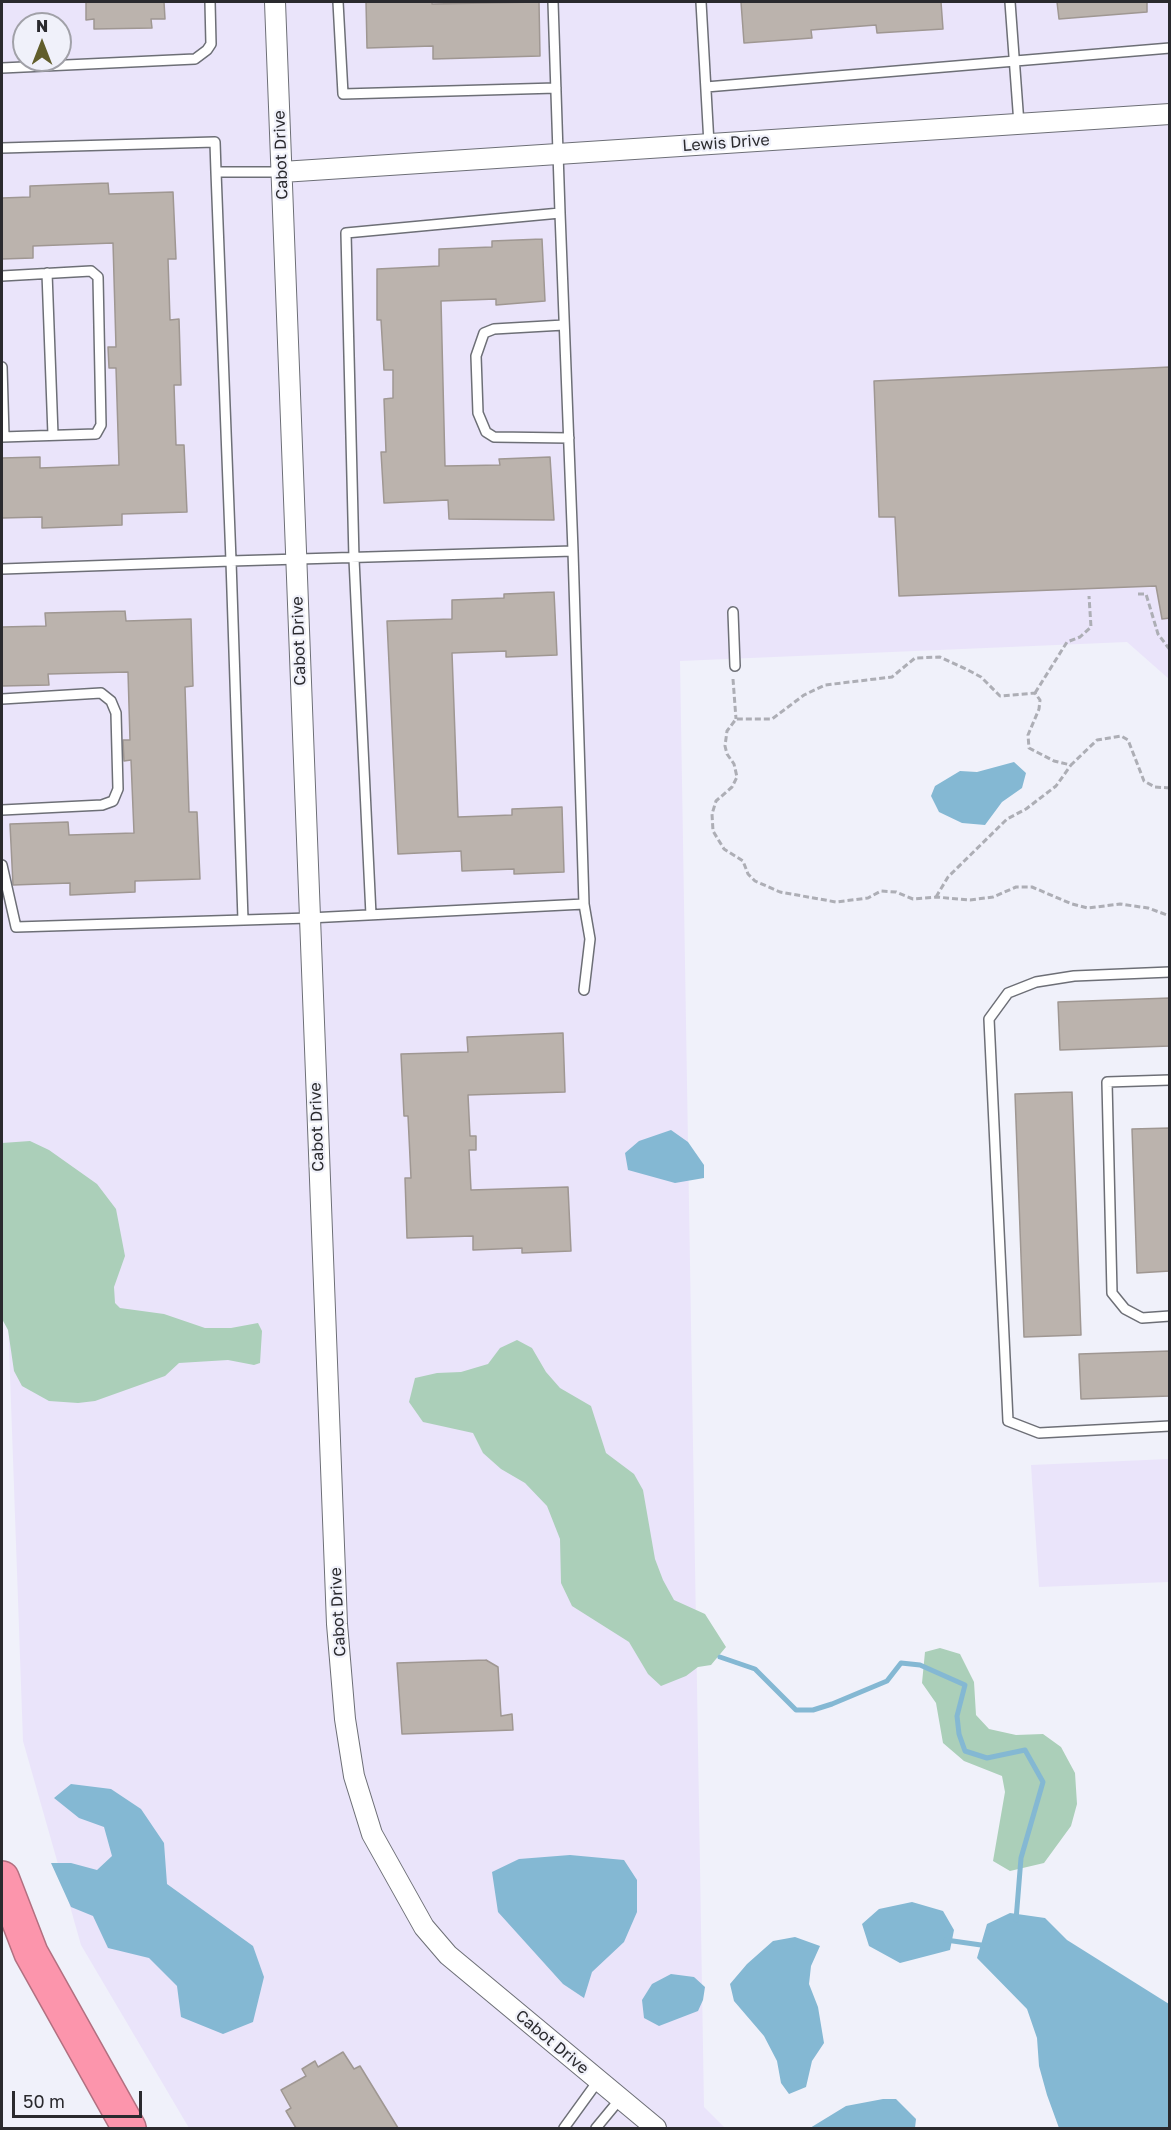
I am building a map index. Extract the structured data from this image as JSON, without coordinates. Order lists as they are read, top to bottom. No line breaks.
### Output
{"streets":{"street":["Lewis Drive","Cabot Drive"]},"crossings":[["Lewis Drive","Cabot Drive"]],"scale_bar":"50 m","north":"top"}
